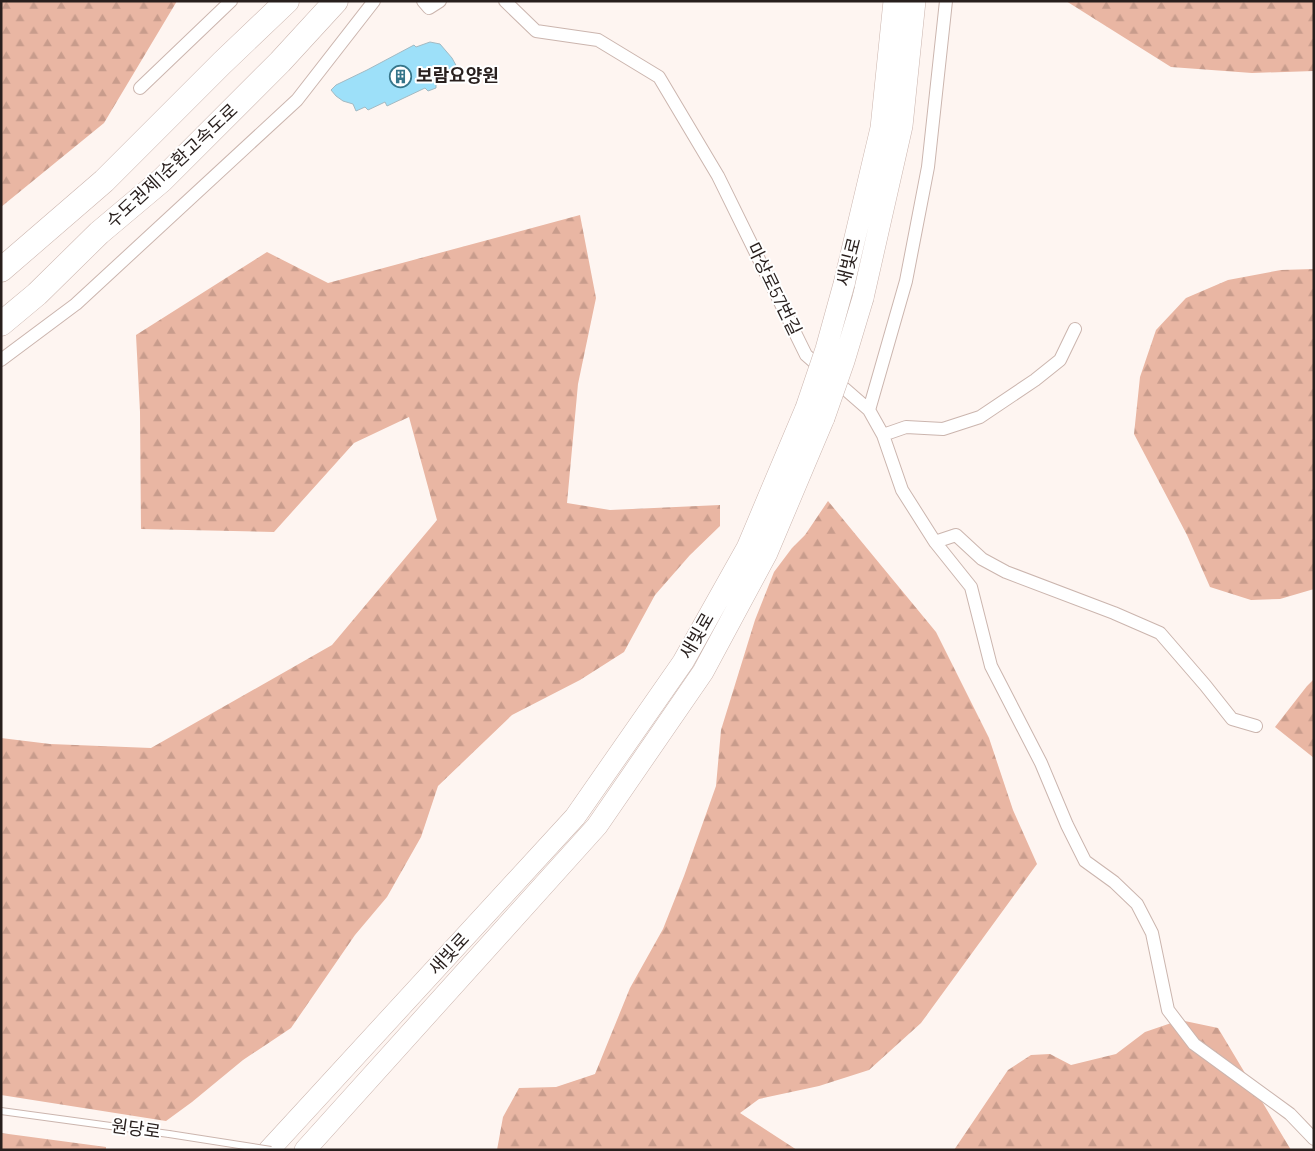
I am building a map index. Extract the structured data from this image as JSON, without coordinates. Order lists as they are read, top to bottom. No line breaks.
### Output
{"streets":{"highway":["수도권제1순환고속도로","새빛로"],"street":["마상로57번길"],"lane":["원당로"]},"crossings":[["새빛로","원당로"]],"places":{"building":["보람요양원"]}}
